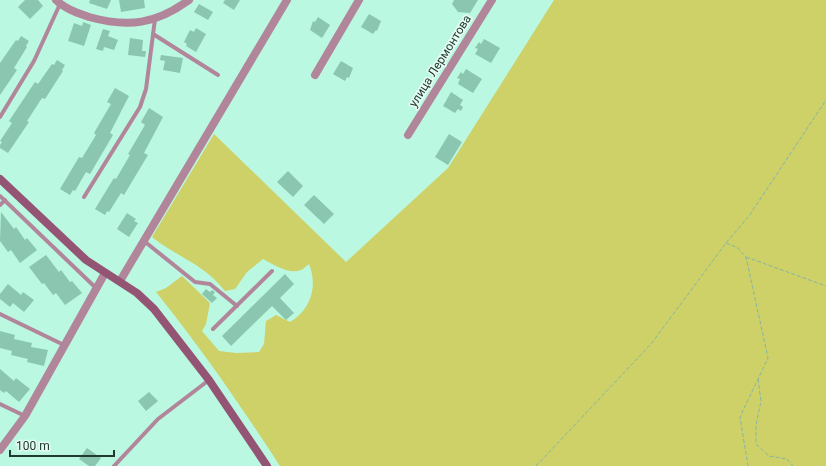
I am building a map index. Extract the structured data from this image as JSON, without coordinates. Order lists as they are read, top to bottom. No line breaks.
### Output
{"streets":{"street":["улица Лермонтова"]},"scale_bar":"100 m"}
